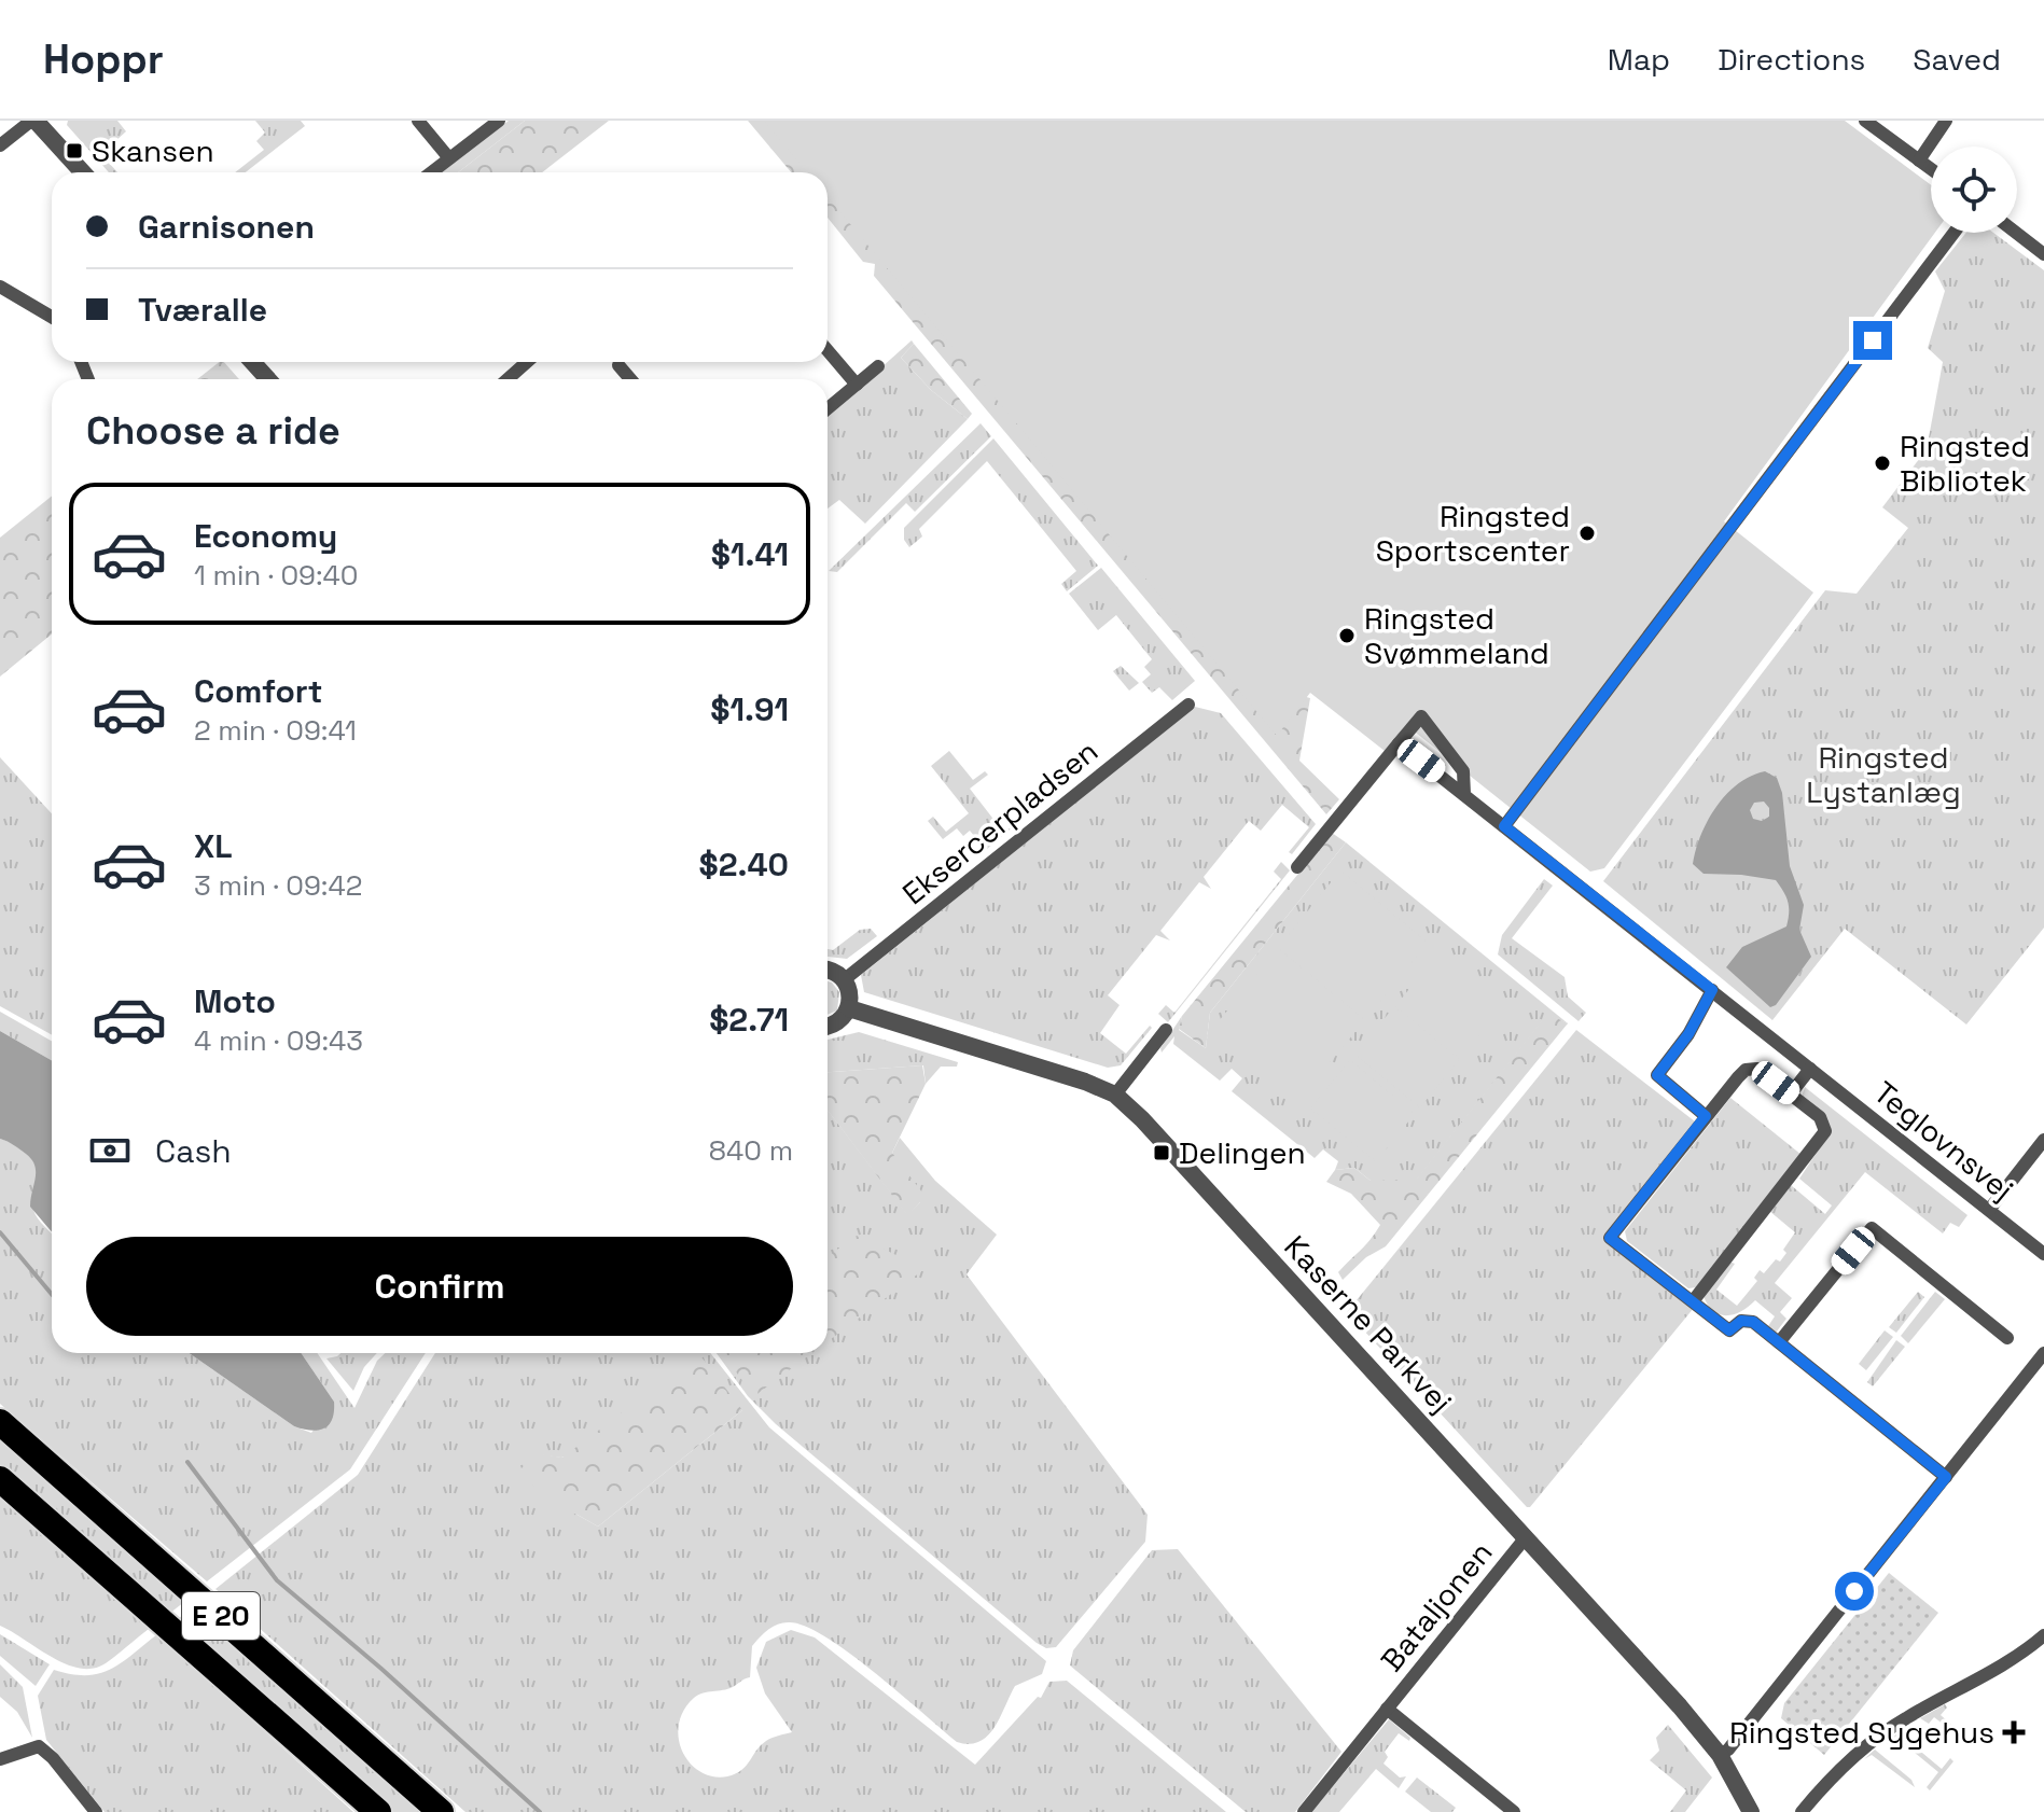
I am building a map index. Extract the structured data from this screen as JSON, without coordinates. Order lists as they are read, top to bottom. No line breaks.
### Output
{"streets":{"highway":["E 20"],"street":["Eksercerpladsen","Teglovnsvej","Kaserne Parkvej","Bataljonen"]},"crossings":[["Kaserne Parkvej","Bataljonen"]],"parks":["Ringsted Lystanlæg"],"places":{"transit":["Skansen","Delingen"],"other":["Ringsted Bibliotek","Ringsted Sportscenter","Ringsted Svømmeland"],"health":["Ringsted Sygehus"]},"page":{"header":"Hoppr","nav":["Map","Directions","Saved"],"banner":["Garnisonen","Tværalle"],"heading":"Choose a ride","list":[{"name":"Economy","note":"1 min · 09:40","value":"$1.41"},{"name":"Comfort","note":"2 min · 09:41","value":"$1.91"},{"name":"XL","note":"3 min · 09:42","value":"$2.40"},{"name":"Moto","note":"4 min · 09:43","value":"$2.71"}],"pay":["Cash","840 m"],"buttons":"Confirm"}}
